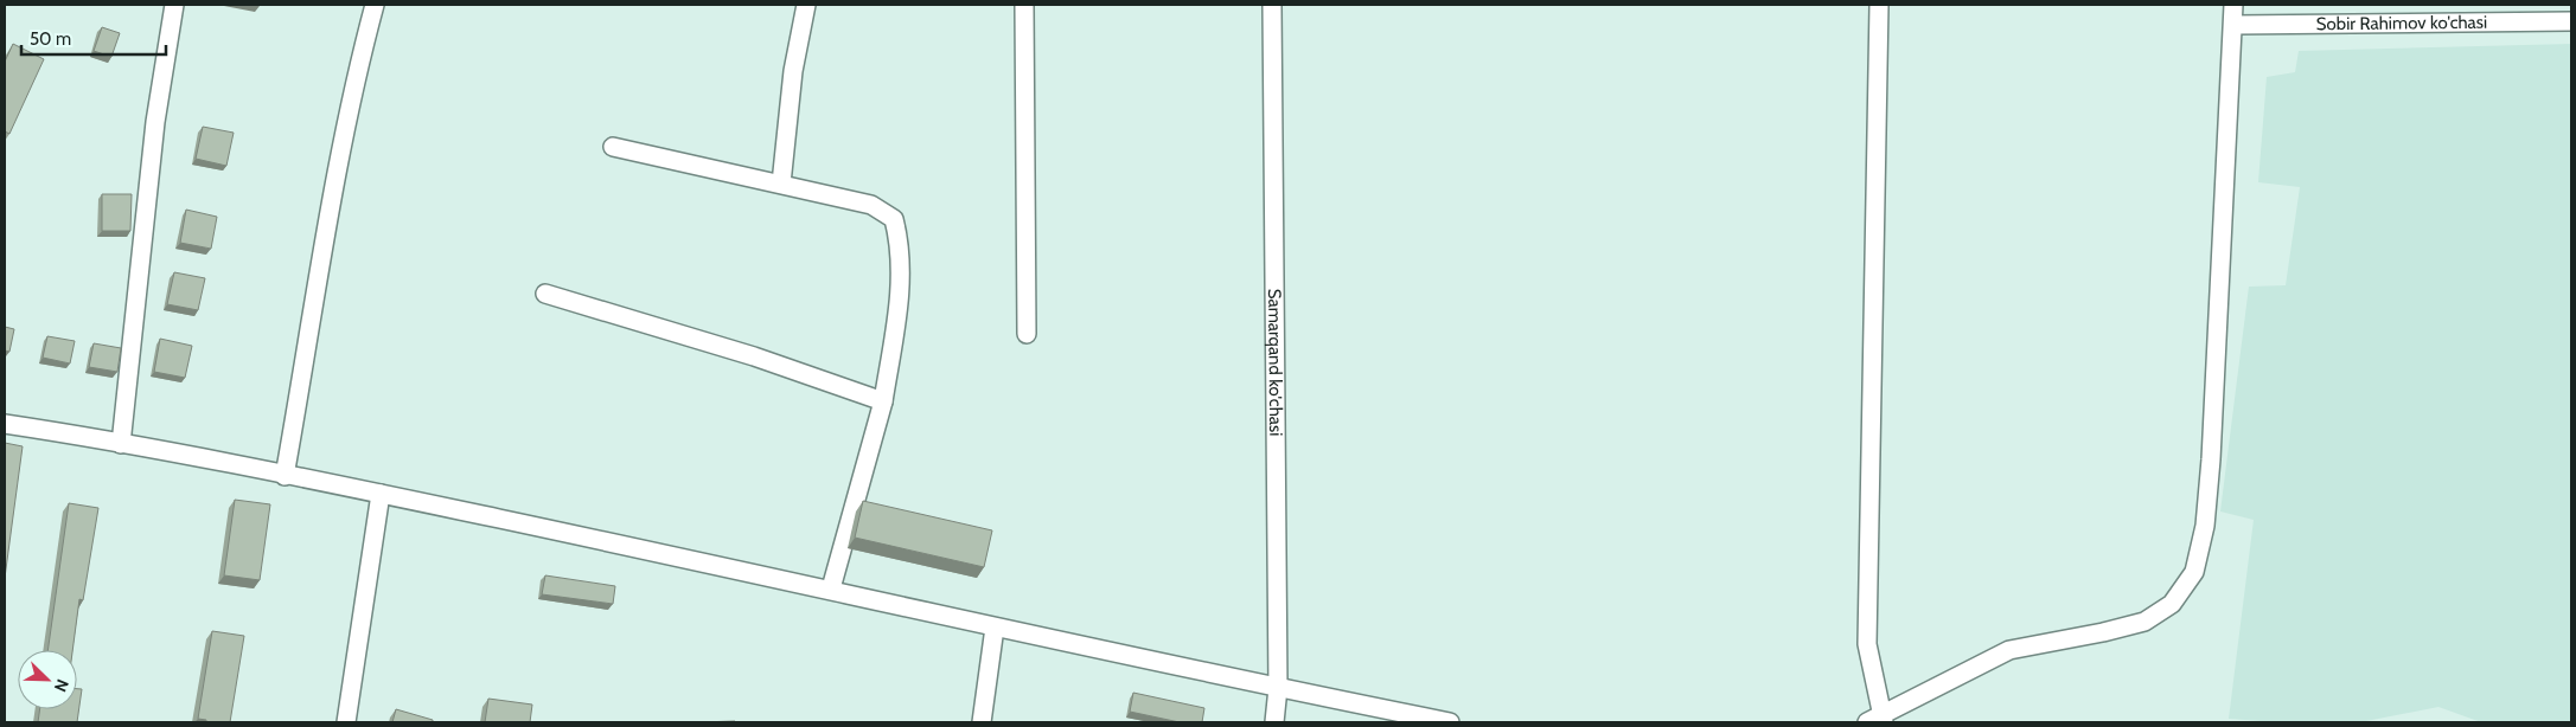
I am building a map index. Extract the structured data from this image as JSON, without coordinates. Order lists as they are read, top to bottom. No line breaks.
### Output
{"streets":{"street":["Sobir Rahimov ko'chasi","Samarqand ko'chasi"]},"scale_bar":"50 m","north":"bottom right"}
